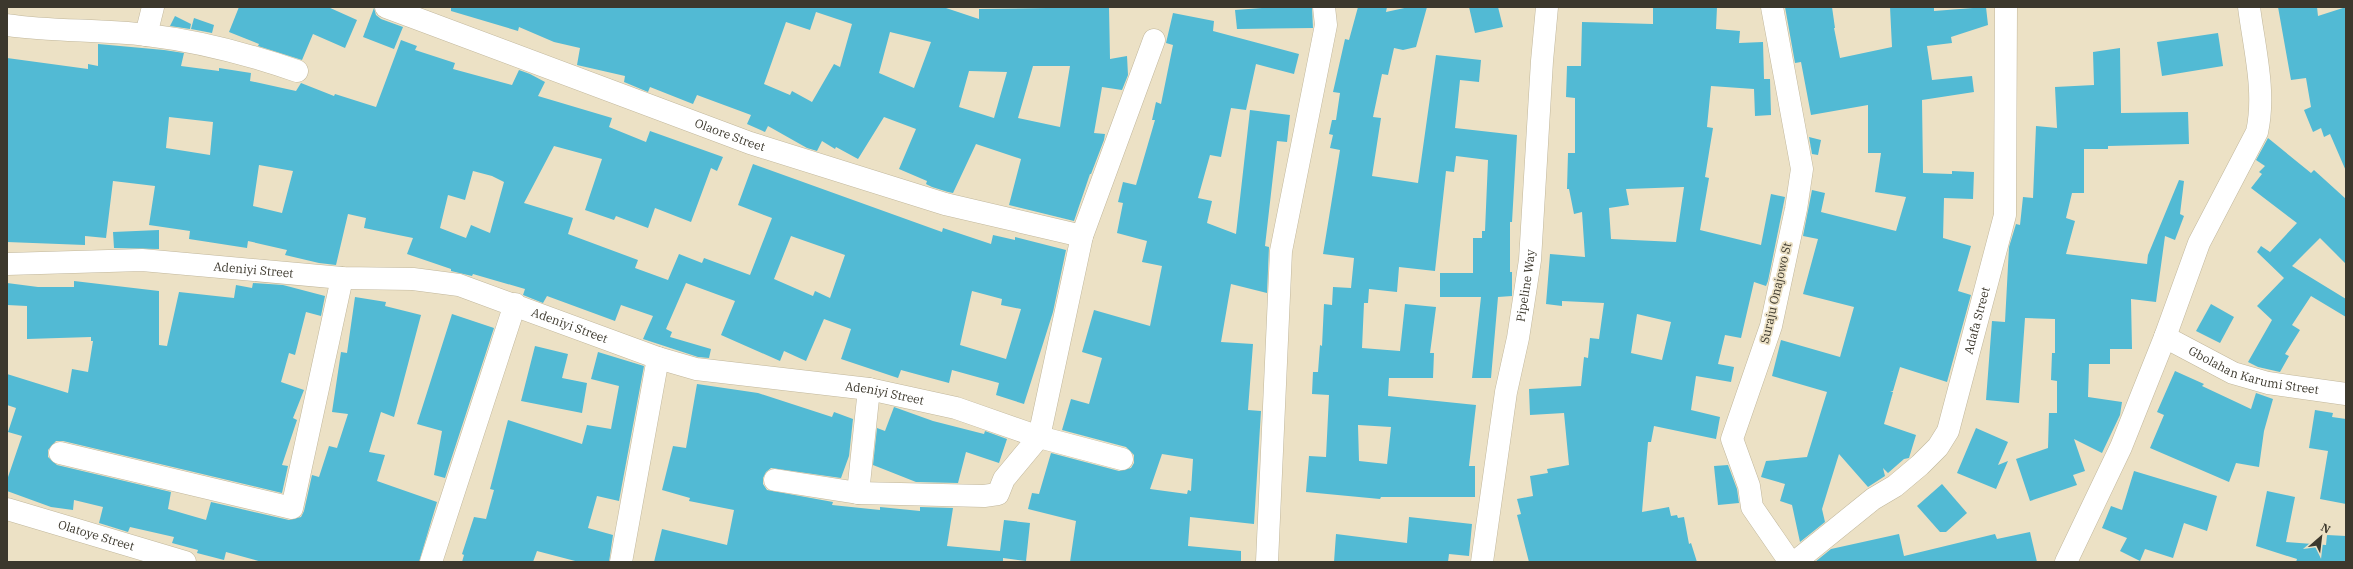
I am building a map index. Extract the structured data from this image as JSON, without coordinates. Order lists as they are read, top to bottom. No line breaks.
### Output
{"streets":{"street":["Olaore Street","Adeniyi Street","Pipeline Way","Suraju Onajowo St","Adafa Street","Gbolahan Karumi Street","Olatoye Street"]},"north":"top right"}
